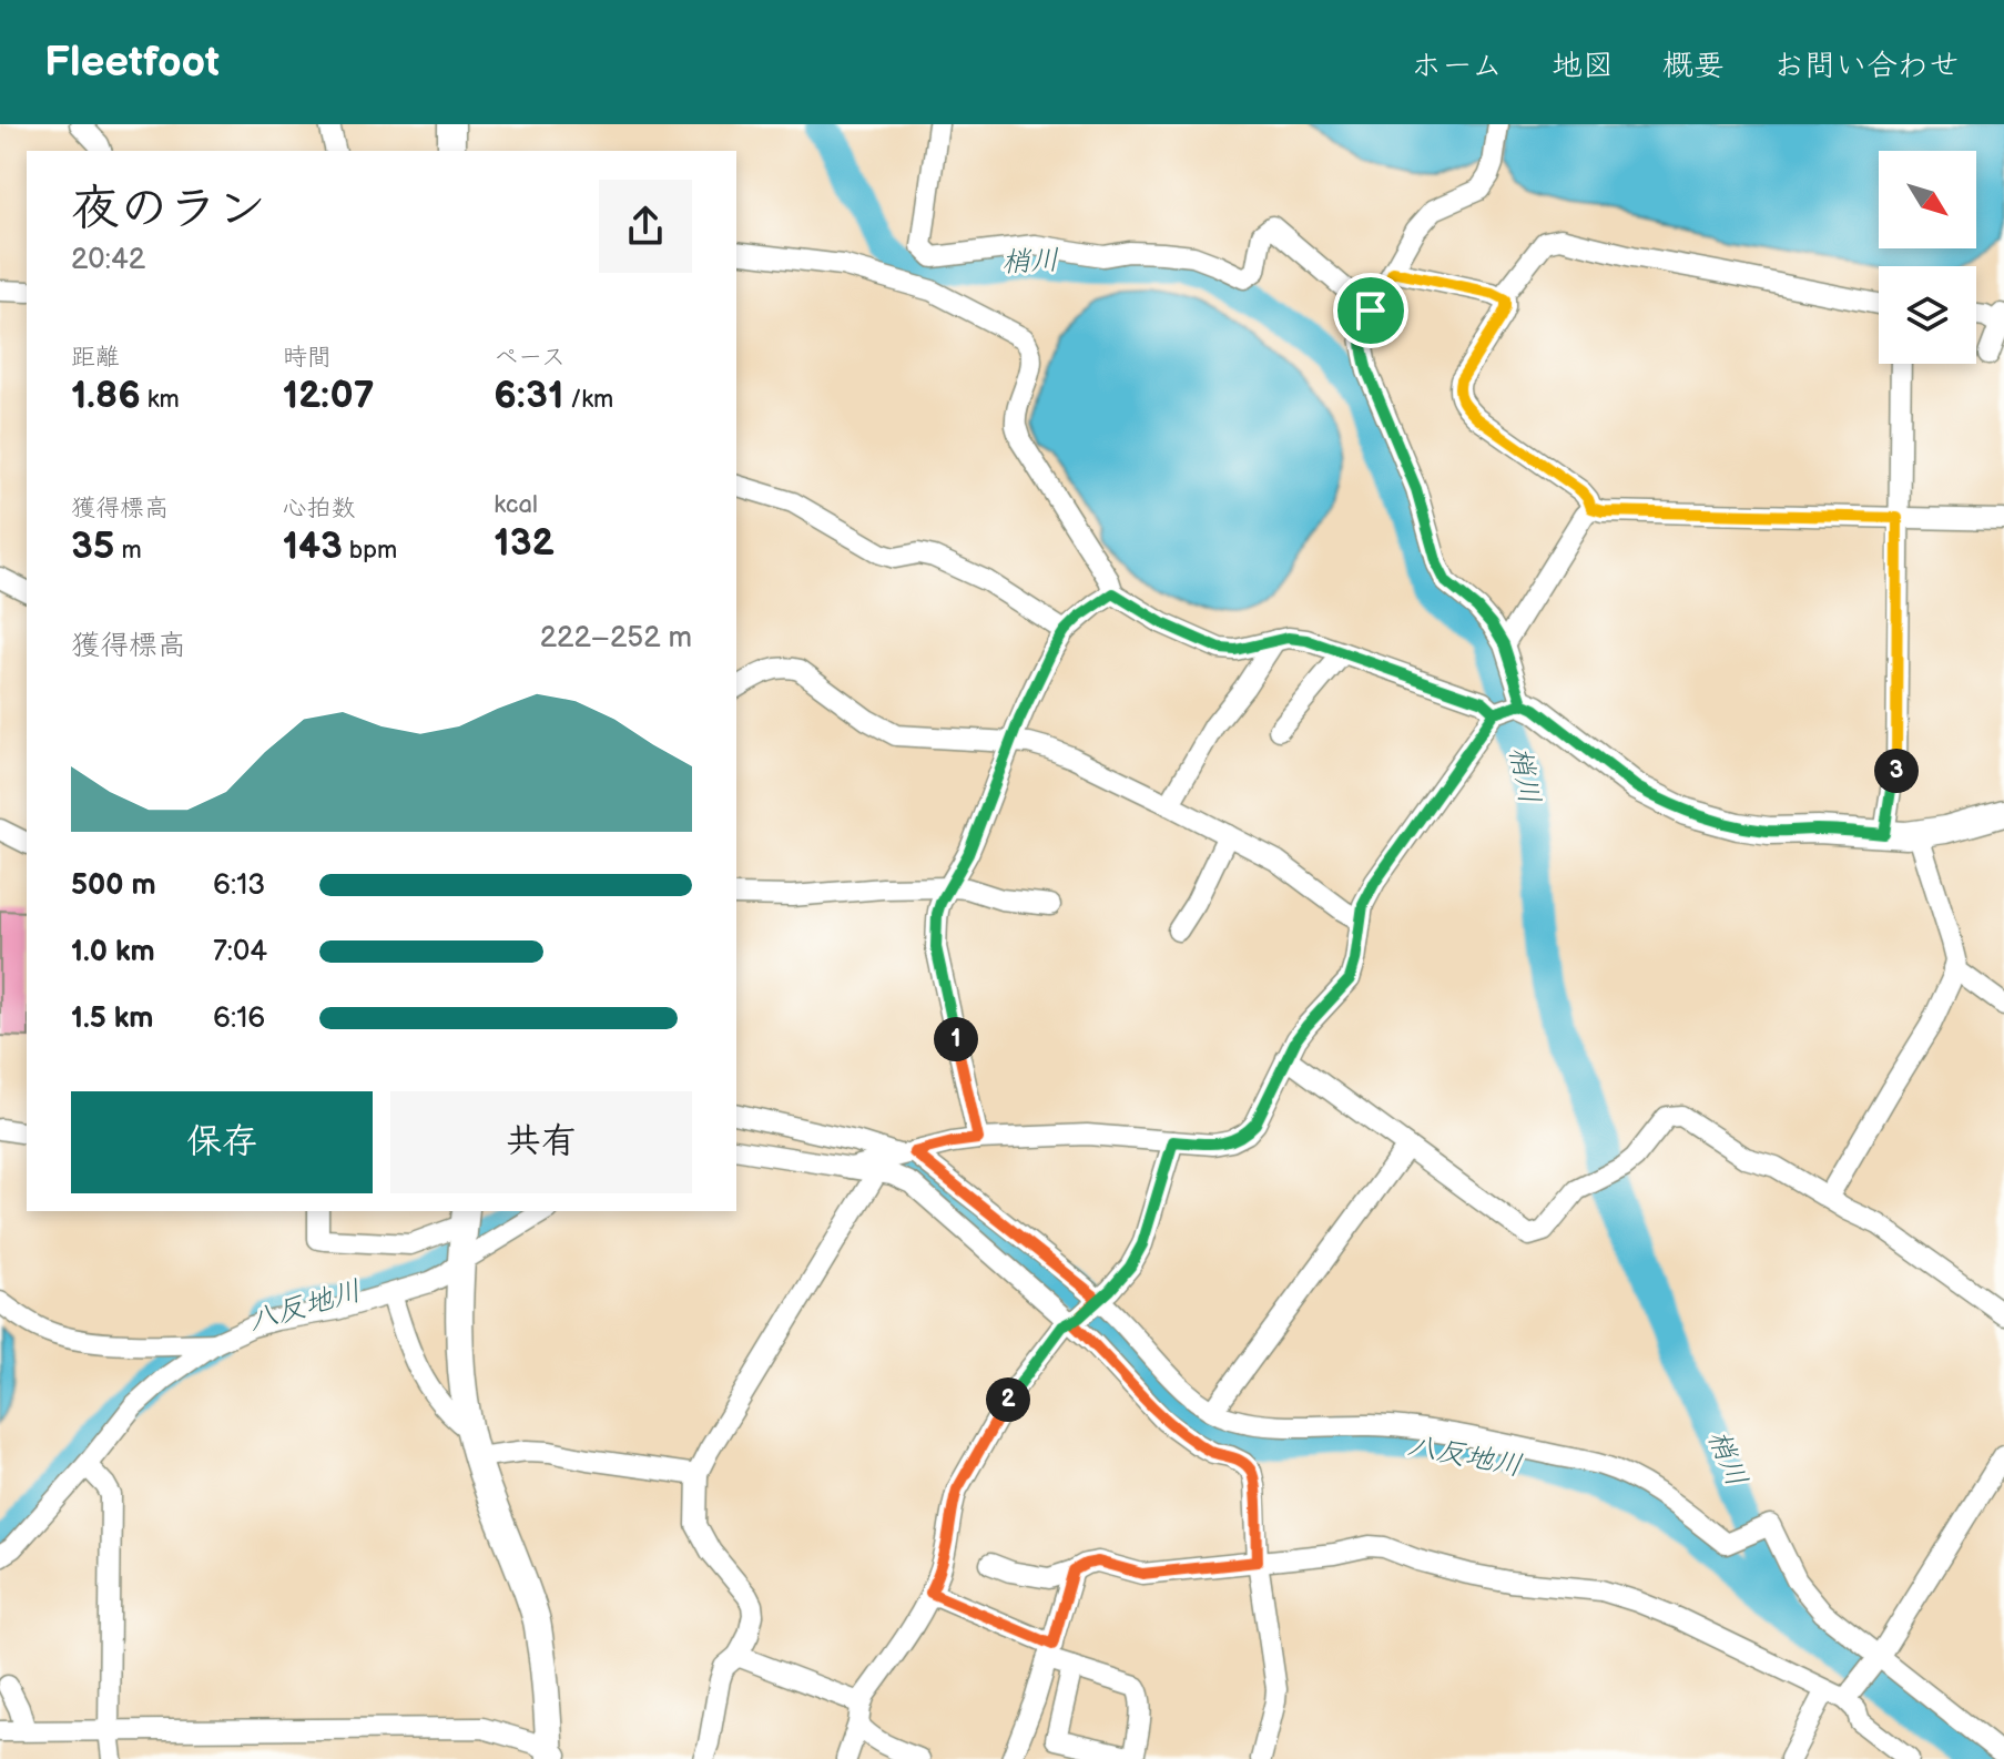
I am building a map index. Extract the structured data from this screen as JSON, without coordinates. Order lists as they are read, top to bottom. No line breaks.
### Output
{"water":["梢川","八反地川"],"north":"bottom right","page":{"header":"Fleetfoot","nav":["ホーム","地図","概要","お問い合わせ"],"heading":["夜のラン","20:42"],"stats":[["距離","1.86 km"],["時間","12:07"],["ペース","6:31 /km"],["獲得標高","35 m"],["心拍数","143 bpm"],["kcal","132"]],"chart":["獲得標高","222–252 m"],"pins":["3","1","2"],"list":[{"name":"500 m","note":"6:13"},{"name":"1.0 km","note":"7:04"},{"name":"1.5 km","note":"6:16"}],"buttons":["保存","共有"]}}
